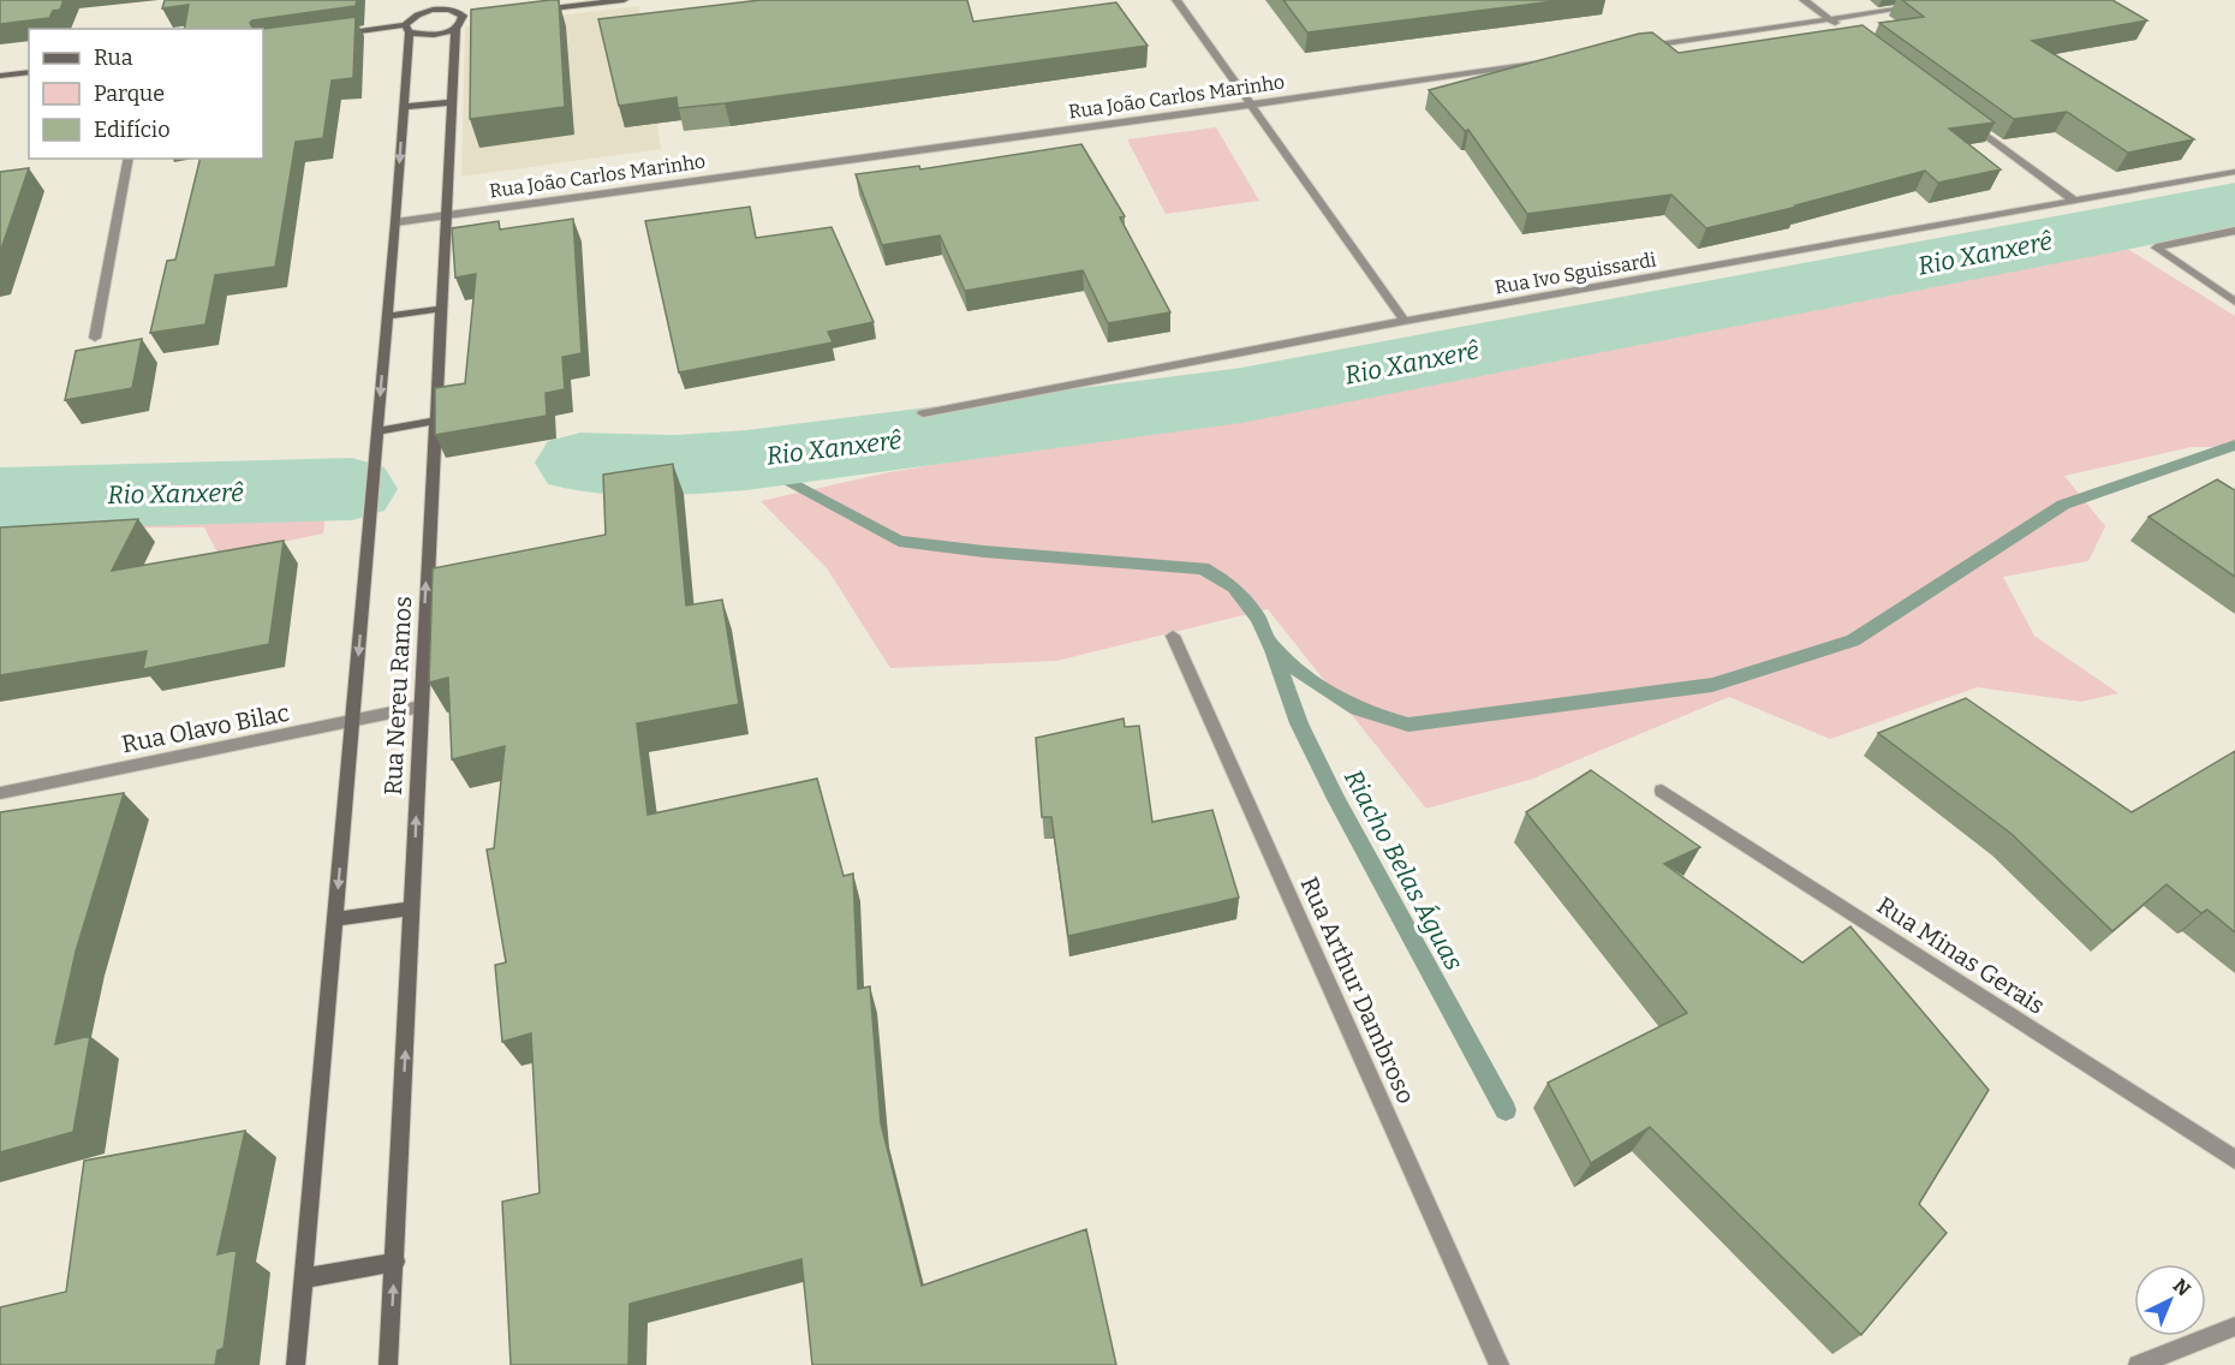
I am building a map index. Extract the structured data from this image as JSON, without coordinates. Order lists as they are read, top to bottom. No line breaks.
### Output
{"streets":{"street":["Rua João Carlos Marinho","Rua Ivo Sguissardi","Rua Nereu Ramos","Rua Olavo Bilac","Rua Minas Gerais","Rua Arthur Dambroso"]},"crossings":[["Rua João Carlos Marinho","Rua Nereu Ramos"],["Rua Nereu Ramos","Rua Olavo Bilac"]],"water":["Rio Xanxerê","Riacho Belas Águas"],"legend":["Rua","Parque","Edifício"],"north":"top right"}
